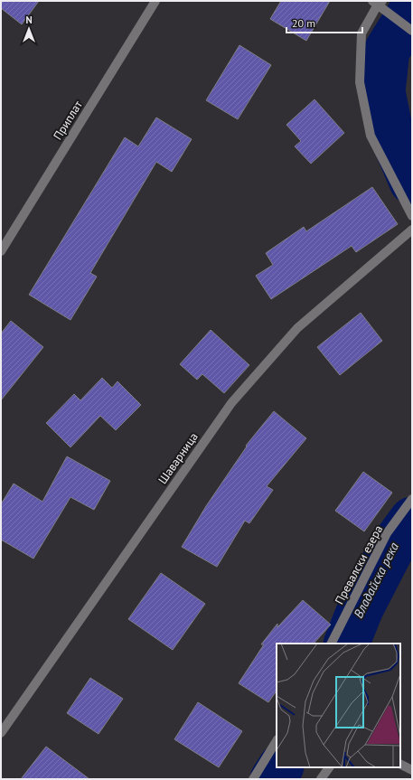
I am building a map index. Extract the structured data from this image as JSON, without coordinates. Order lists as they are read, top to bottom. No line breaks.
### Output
{"streets":{"street":["Приплат","Шаварница","Превалски езера"]},"water":["Владайска река"],"scale_bar":"20 m","north":"top"}
